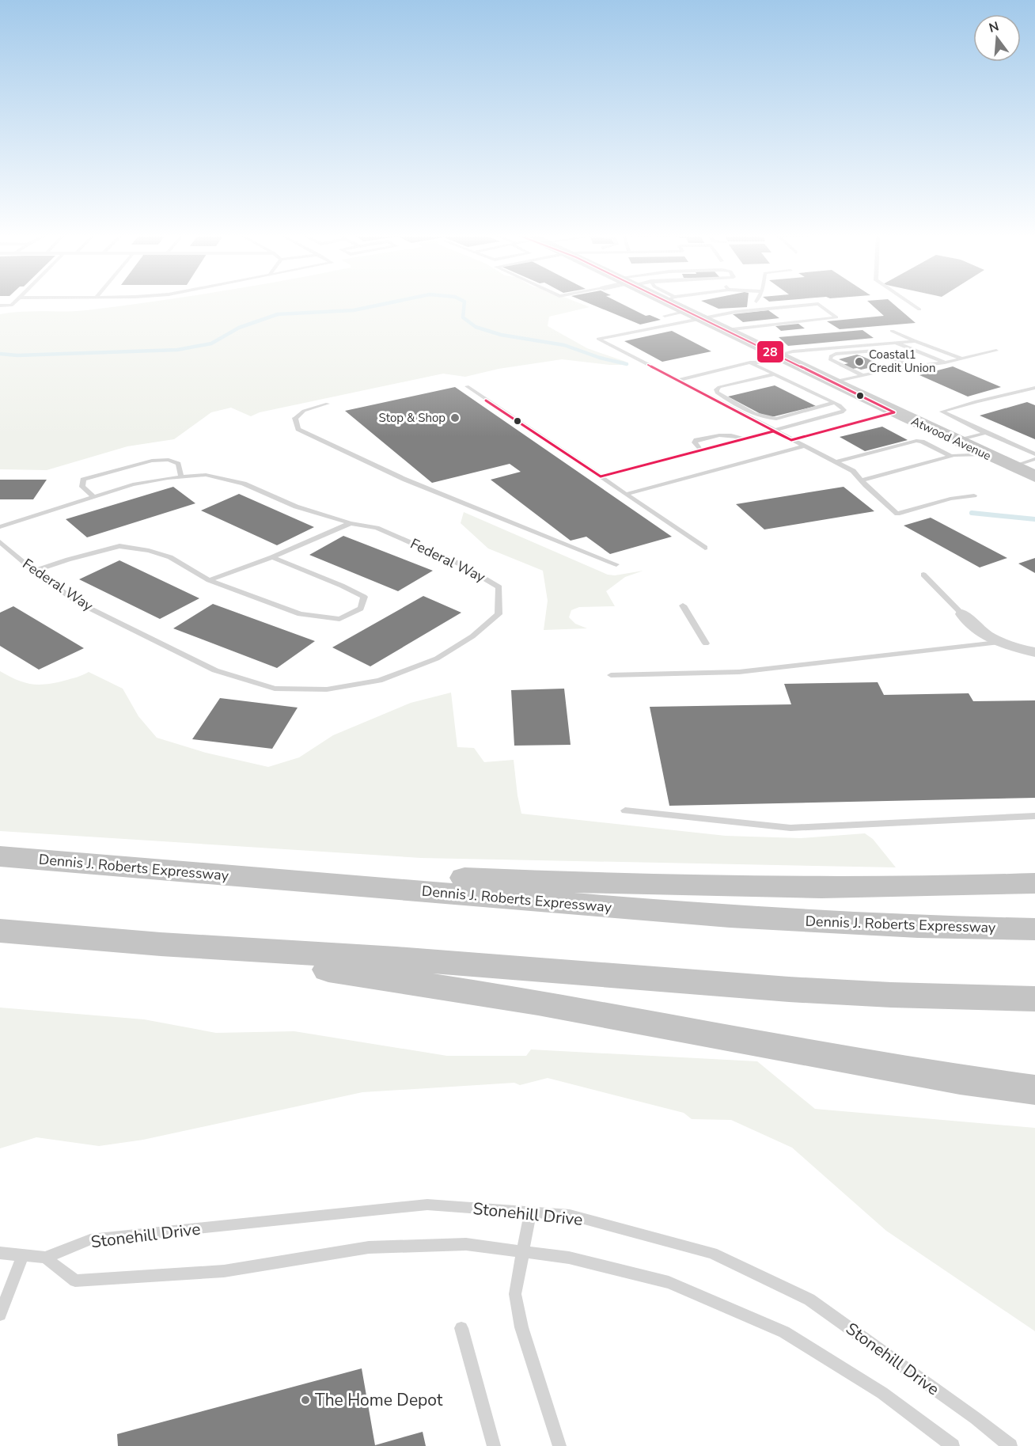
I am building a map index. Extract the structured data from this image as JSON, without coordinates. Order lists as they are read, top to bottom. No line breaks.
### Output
{"streets":{"highway":["Dennis J. Roberts Expressway"],"main road":["Atwood Avenue"],"lane":["Federal Way","Stonehill Drive"]},"places":["Coastal1 Credit Union","Stop & Shop","The Home Depot"],"lines":["transit line 28"],"north":"top"}
